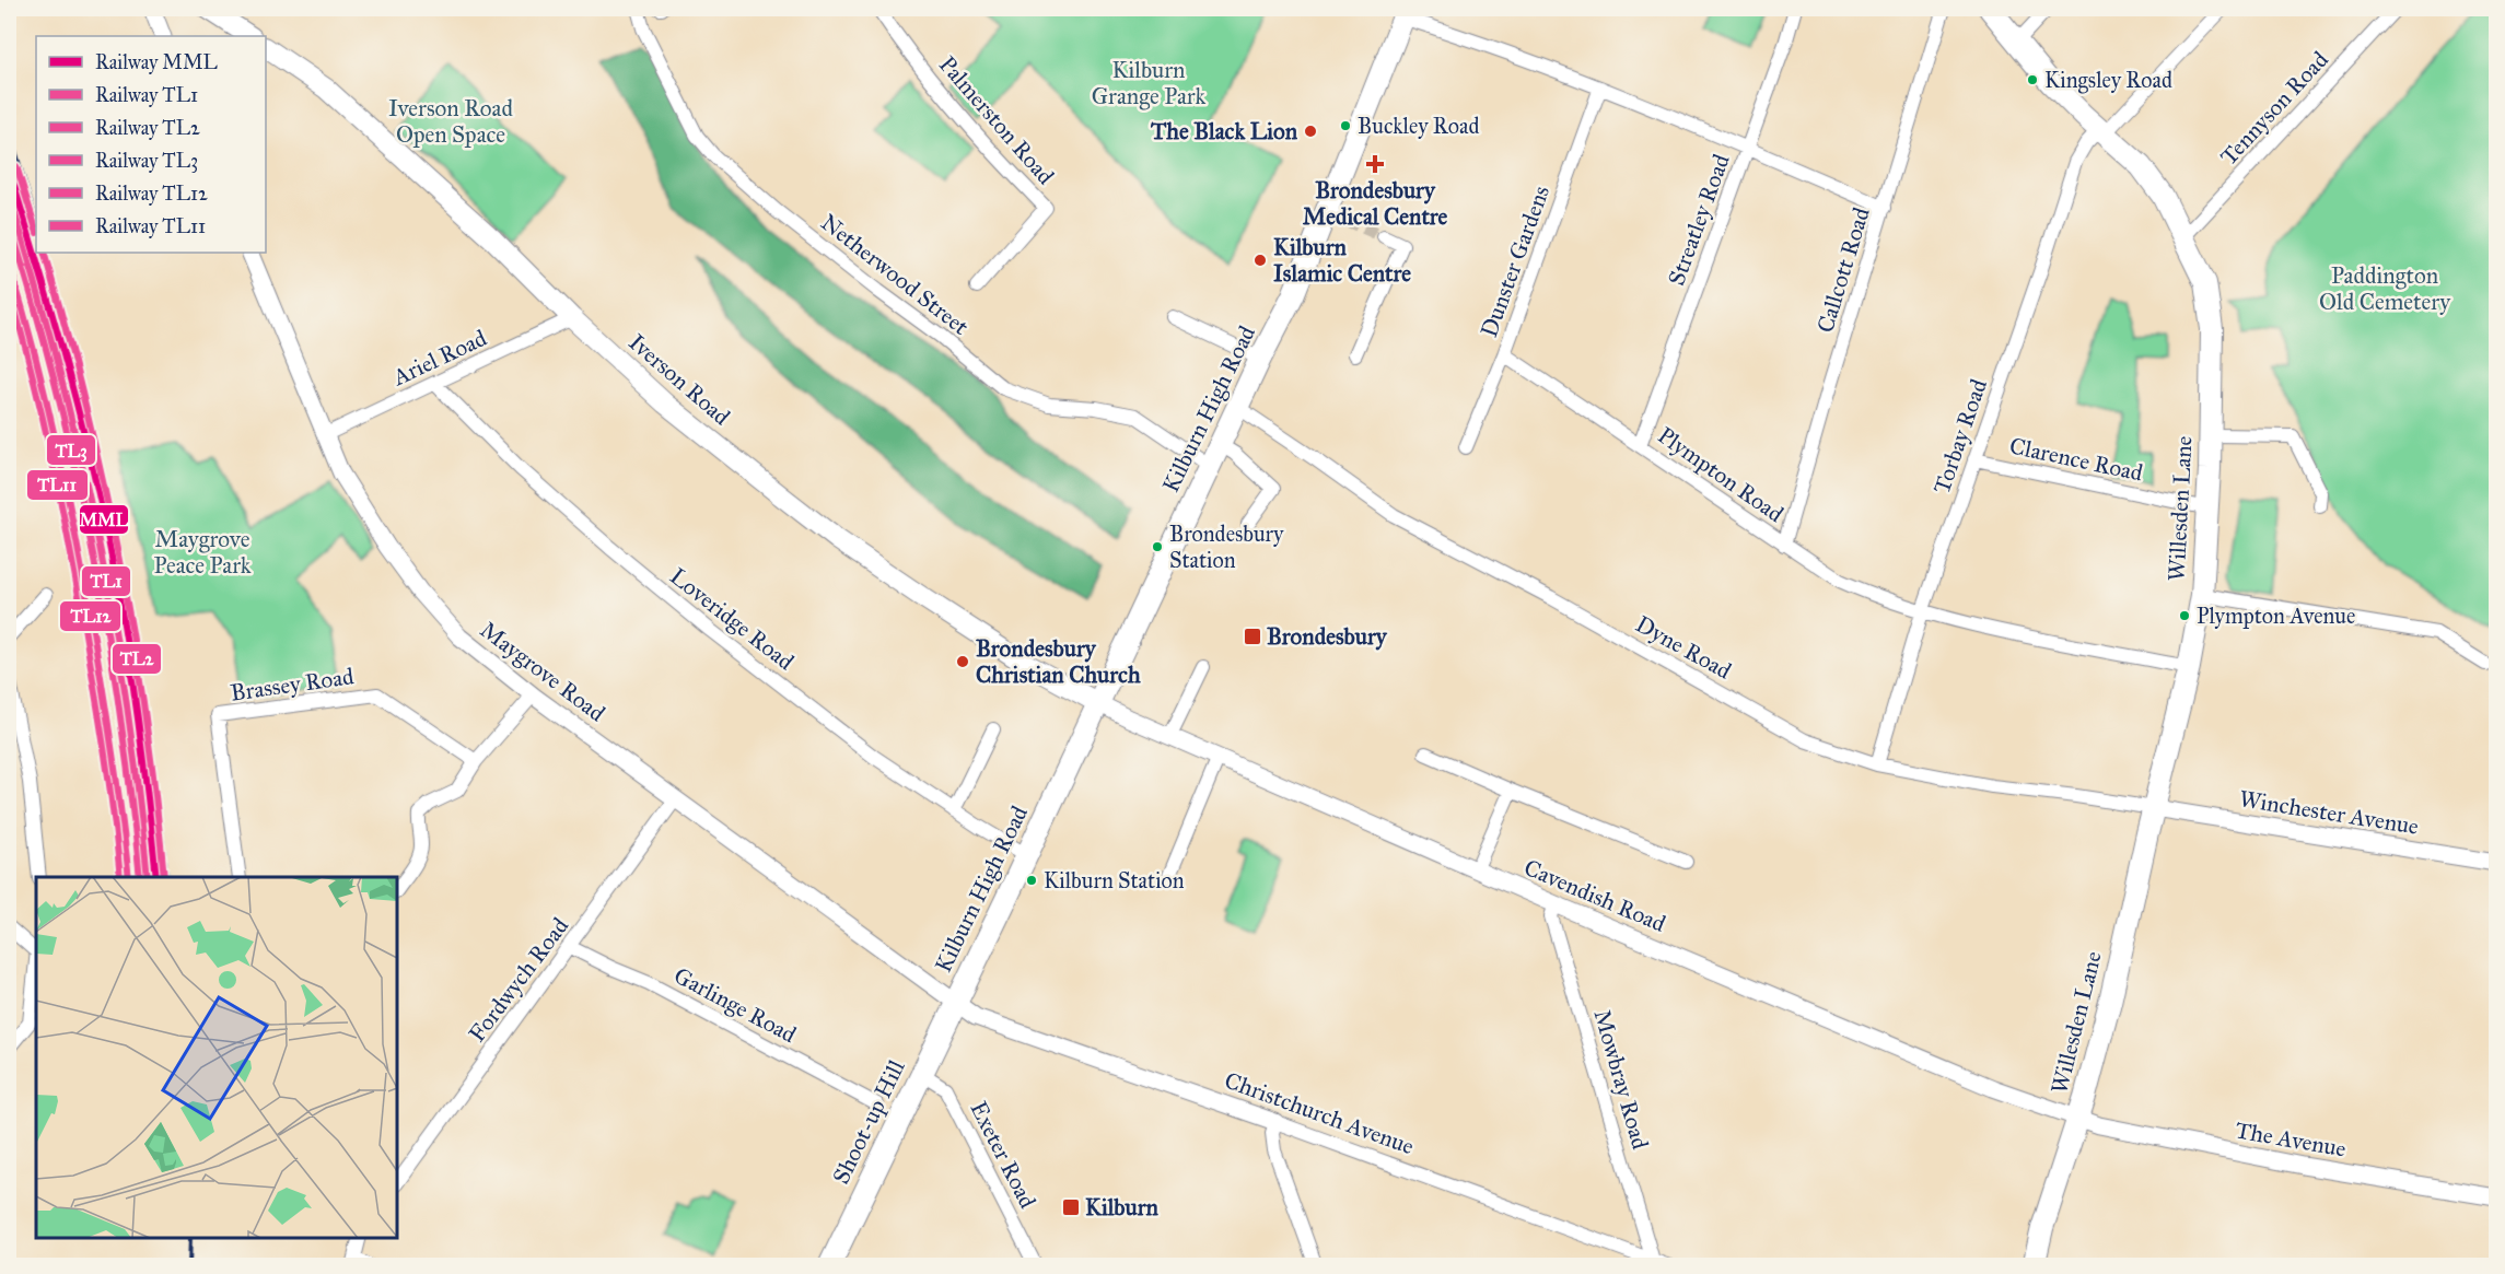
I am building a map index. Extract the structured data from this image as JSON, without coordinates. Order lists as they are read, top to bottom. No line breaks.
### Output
{"streets":{"main road":["Iverson Road","Kilburn High Road","Willesden Lane","Shoot-up Hill"],"street":["Tennyson Road","Palmerston Road","Streatley Road","Dunster Gardens","Callcott Road","Netherwood Street","Ariel Road","Torbay Road","Clarence Road","Plympton Road","Loveridge Road","Dyne Road","Maygrove Road","Brassey Road","Winchester Avenue","Cavendish Road","Fordwych Road","Garlinge Road","Mowbray Road","Christchurch Avenue","The Avenue","Exeter Road"]},"crossings":[["Tennyson Road","Willesden Lane"],["Streatley Road","Plympton Road"],["Dunster Gardens","Plympton Road"],["Callcott Road","Plympton Road"],["Netherwood Street","Kilburn High Road"],["Ariel Road","Iverson Road"],["Ariel Road","Loveridge Road"],["Ariel Road","Maygrove Road"],["Iverson Road","Kilburn High Road"],["Iverson Road","Cavendish Road"],["Kilburn High Road","Loveridge Road"],["Kilburn High Road","Dyne Road"],["Kilburn High Road","Maygrove Road"],["Kilburn High Road","Cavendish Road"],["Kilburn High Road","Christchurch Avenue"],["Kilburn High Road","Shoot-up Hill"],["Torbay Road","Clarence Road"],["Torbay Road","Plympton Road"],["Torbay Road","Willesden Lane"],["Torbay Road","Dyne Road"],["Clarence Road","Willesden Lane"],["Willesden Lane","Dyne Road"],["Willesden Lane","Winchester Avenue"],["Willesden Lane","Cavendish Road"],["Willesden Lane","The Avenue"],["Dyne Road","Winchester Avenue"],["Maygrove Road","Fordwych Road"],["Maygrove Road","Christchurch Avenue"],["Maygrove Road","Shoot-up Hill"],["Cavendish Road","Mowbray Road"],["Cavendish Road","The Avenue"],["Fordwych Road","Garlinge Road"],["Mowbray Road","Christchurch Avenue"],["Christchurch Avenue","Shoot-up Hill"],["Shoot-up Hill","Exeter Road"]],"parks":["Kilburn Grange Park","Iverson Road Open Space","Paddington Old Cemetery","Maygrove Peace Park"],"places":{"other":["Kingsley Road","Buckley Road","The Black Lion","Kilburn Islamic Centre","Brondesbury Station","Plympton Avenue","Brondesbury Christian Church","Kilburn Station"],"health":["Brondesbury Medical Centre"],"transit":["Brondesbury","Kilburn"]},"lines":["rail line TL2","rail line MML","rail line TL1","rail line TL3","rail line TL12","rail line TL11"],"legend":["Railway MML","Railway TL1","Railway TL2","Railway TL3","Railway TL12","Railway TL11"]}
